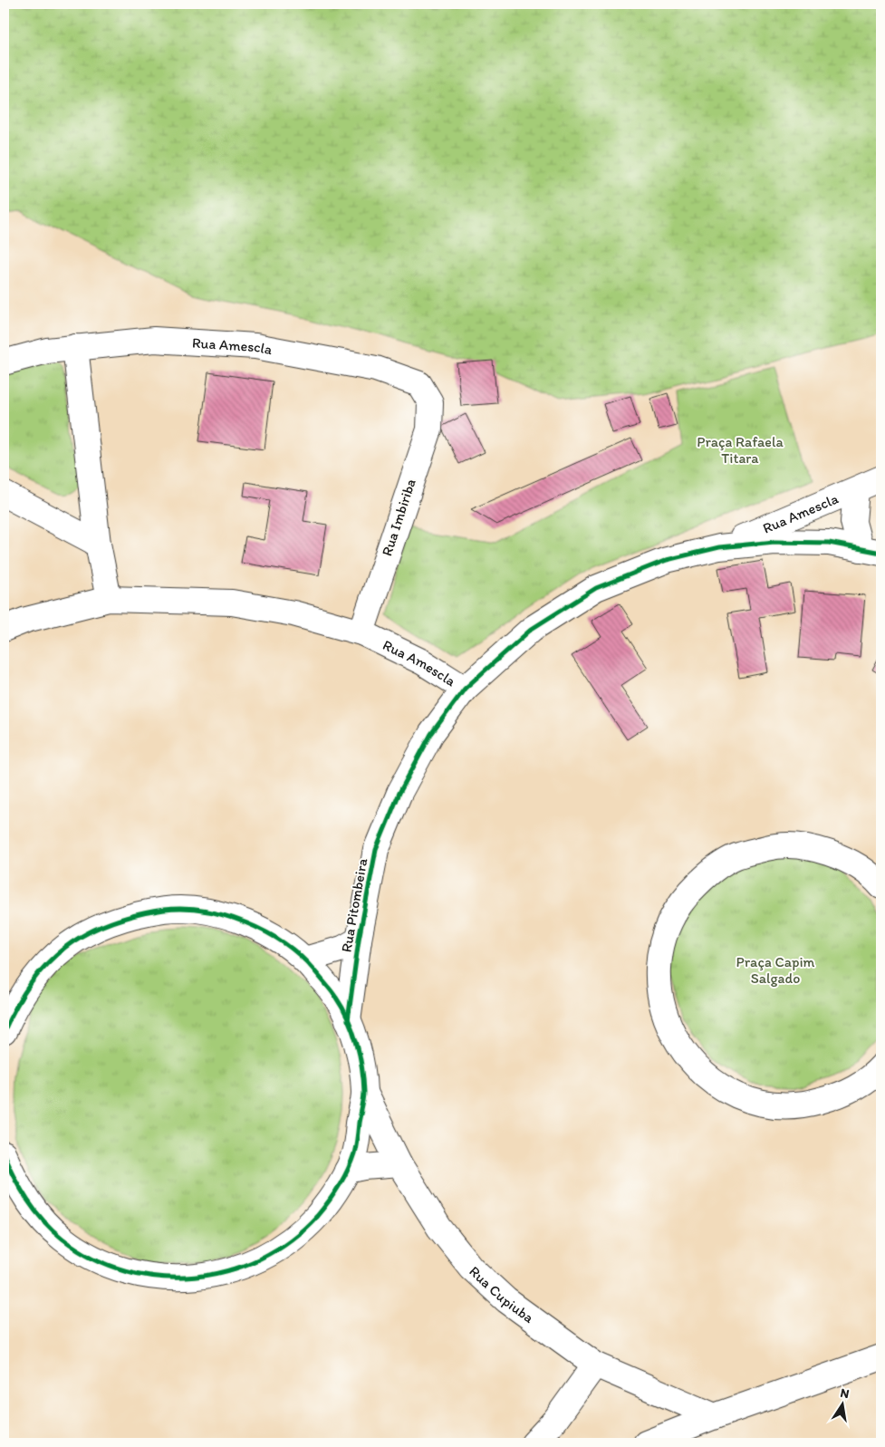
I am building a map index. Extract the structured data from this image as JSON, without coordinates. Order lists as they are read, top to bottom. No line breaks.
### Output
{"streets":{"street":["Rua Amescla","Rua Imbiriba","Rua Pitombeira","Rua Cupiuba"]},"crossings":[["Rua Amescla","Rua Imbiriba"],["Rua Amescla","Rua Pitombeira"],["Rua Pitombeira","Rua Cupiuba"]],"parks":["Praça Rafaela Titara","Praça Capim Salgado"],"north":"top"}
